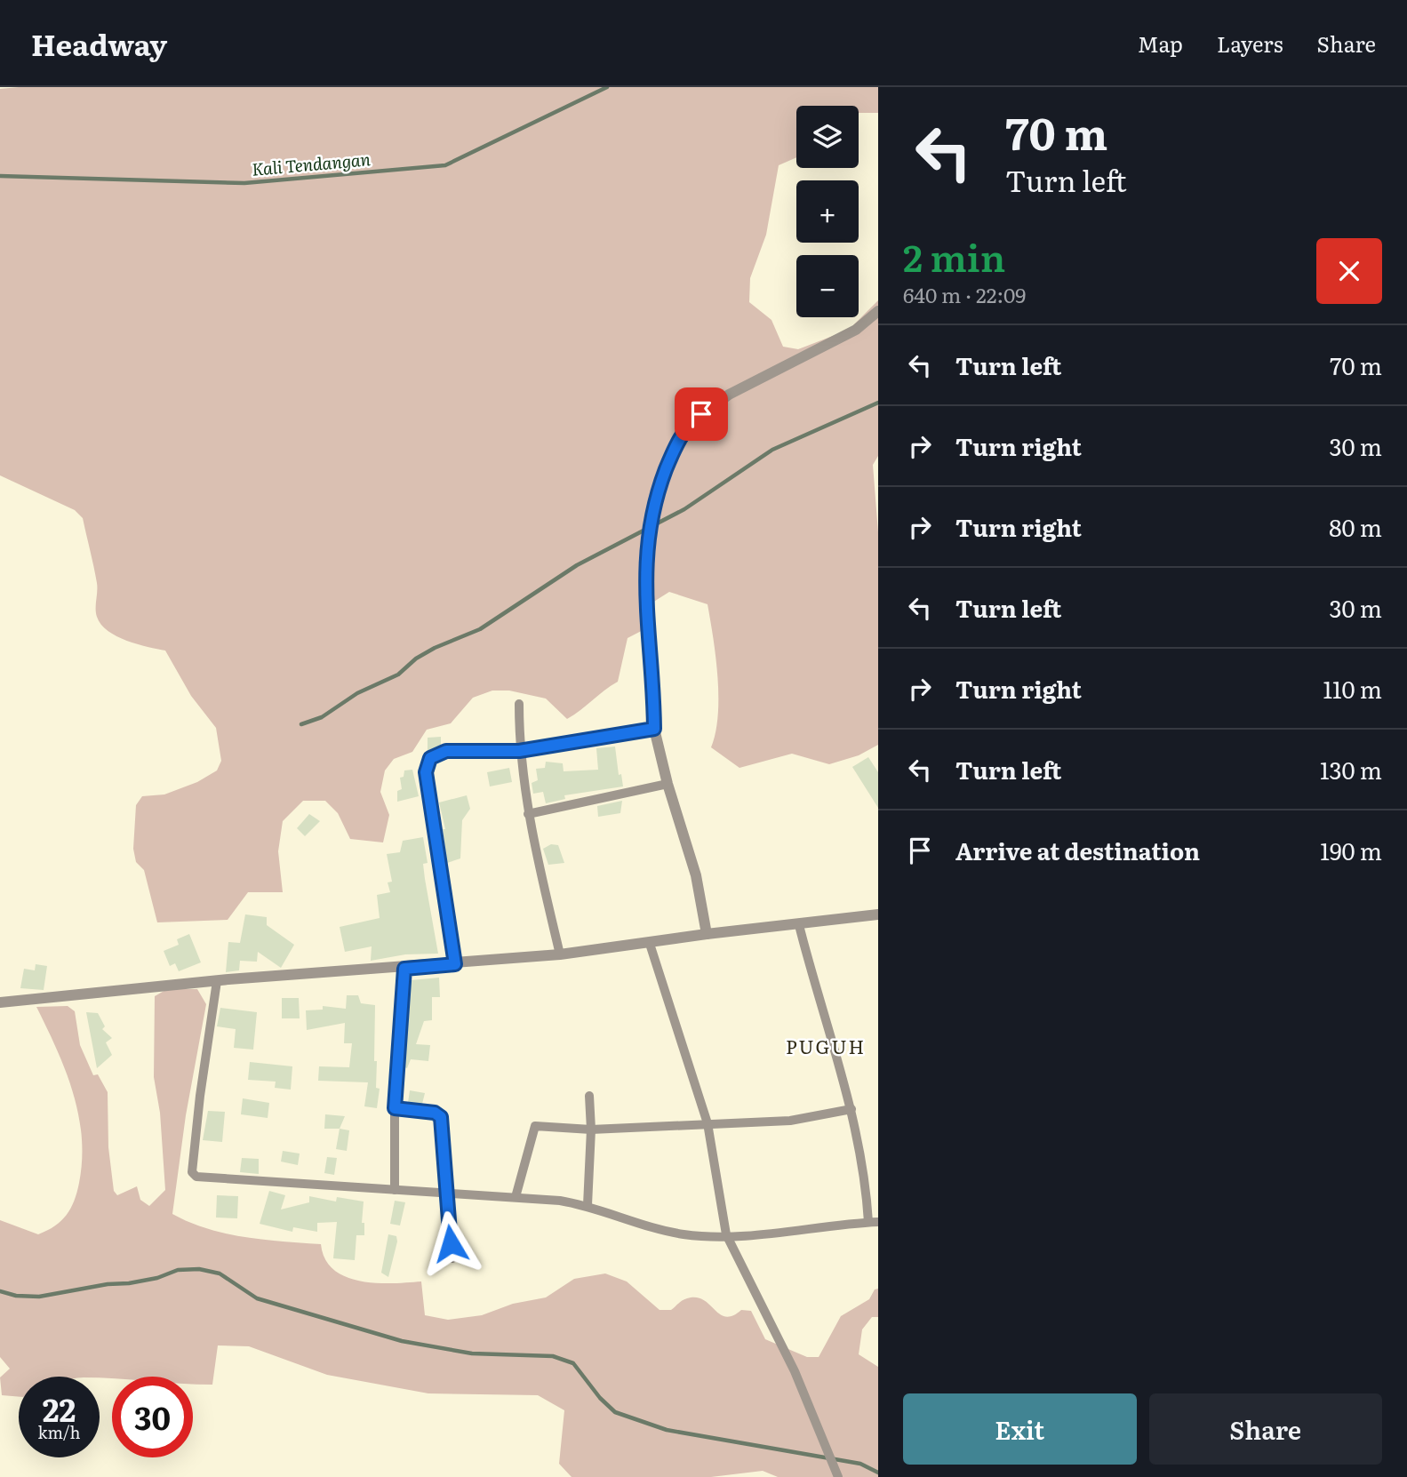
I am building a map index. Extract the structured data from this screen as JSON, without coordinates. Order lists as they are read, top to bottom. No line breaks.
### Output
{"districts":["PUGUH"],"water":["Kali Tendangan"],"page":{"header":"Headway","nav":["Map","Layers","Share"],"turn":["70 m","Turn left"],"map_buttons":["+","−"],"heading":["2 min","640 m · 22:09"],"list":[{"name":"Turn left","value":"70 m"},{"name":"Turn right","value":"30 m"},{"name":"Turn right","value":"80 m"},{"name":"Turn left","value":"30 m"},{"name":"Turn right","value":"110 m"},{"name":"Turn left","value":"130 m"},{"name":"Arrive at destination","value":"190 m"}],"speed":"22 km/h","limit":"30","buttons":["Exit","Share"]}}
